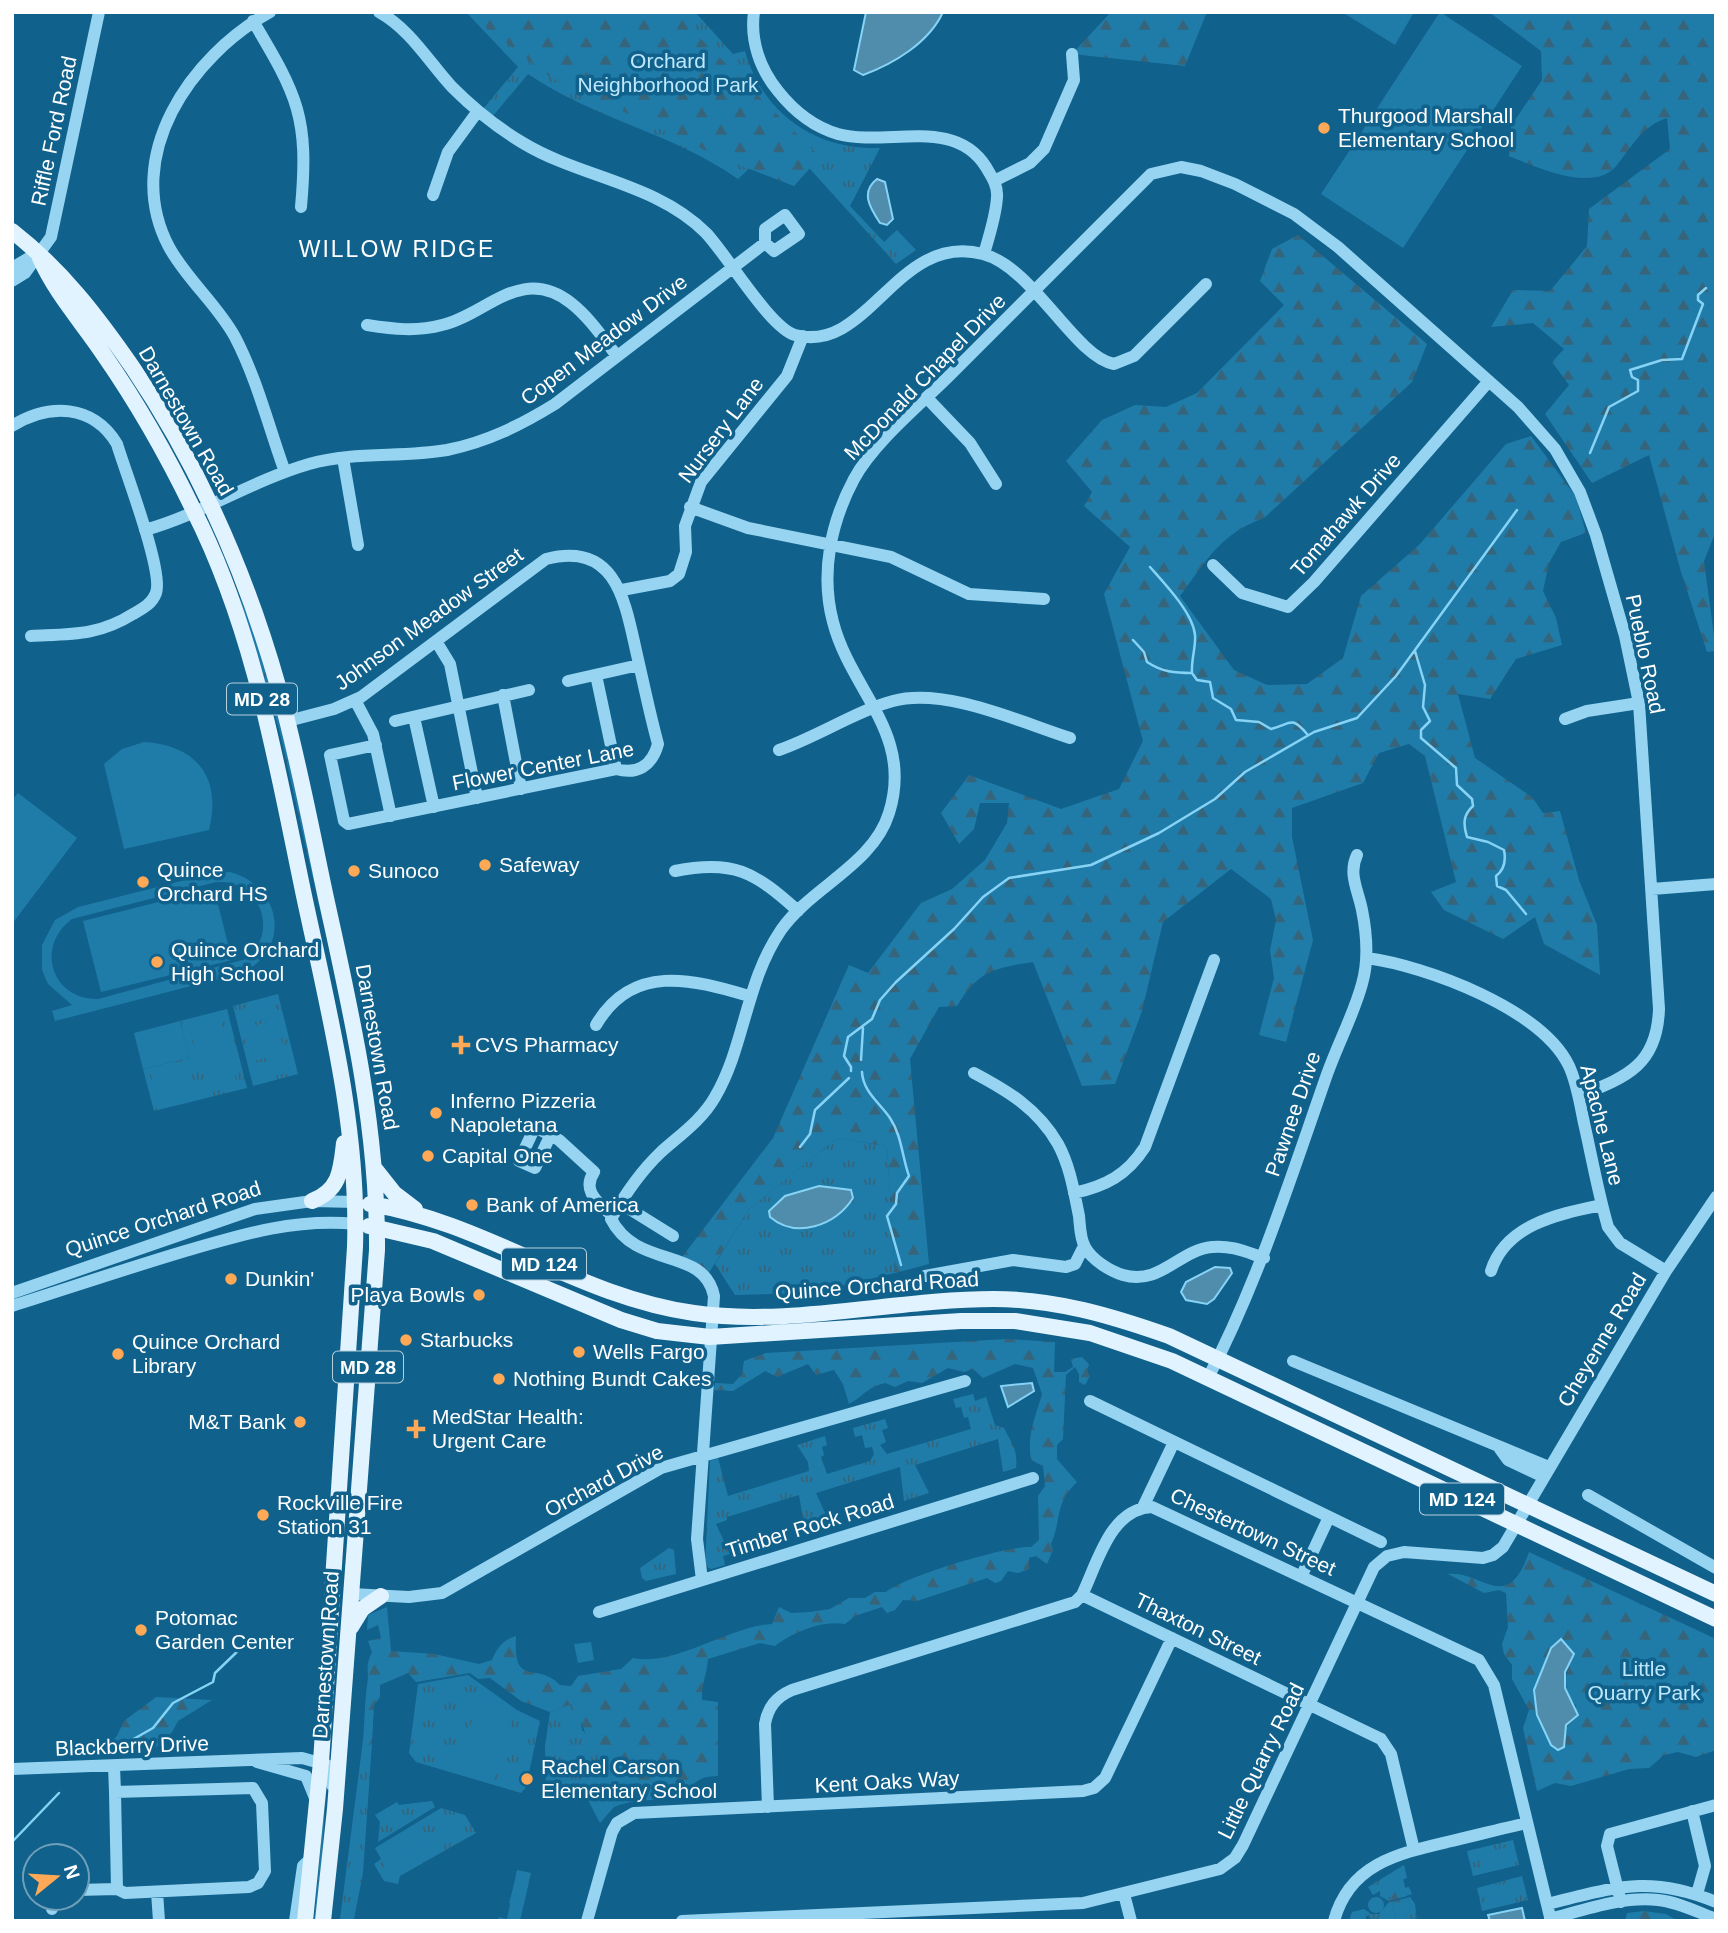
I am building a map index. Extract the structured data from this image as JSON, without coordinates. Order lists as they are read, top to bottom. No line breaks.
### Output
{"streets":{"main road":["Darnestown Road","MD 28","Quince Orchard Road","MD 124"],"street":["Riffle Ford Road","Copen Meadow Drive","McDonald Chapel Drive","Nursery Lane","Tomahawk Drive","Johnson Meadow Street","Pueblo Road","Flower Center Lane","Pawnee Drive","Apache Lane","Cheyenne Road","Orchard Drive","Timber Rock Road","Chestertown Street","Thaxton Street","Blackberry Drive","Little Quarry Road","Kent Oaks Way"]},"crossings":[["Riffle Ford Road","Darnestown Road"],["Copen Meadow Drive","Darnestown Road"],["McDonald Chapel Drive","Pueblo Road"],["Darnestown Road","Johnson Meadow Street"],["Darnestown Road","Quince Orchard Road"],["Darnestown Road","Orchard Drive"],["Darnestown Road","Blackberry Drive"],["Nursery Lane","Johnson Meadow Street"],["Nursery Lane","Flower Center Lane"],["Tomahawk Drive","Pueblo Road"],["Johnson Meadow Street","Flower Center Lane"],["Pueblo Road","Apache Lane"],["Pawnee Drive","Apache Lane"],["Pawnee Drive","Quince Orchard Road"],["Apache Lane","Cheyenne Road"],["Quince Orchard Road","Cheyenne Road"],["Quince Orchard Road","Little Quarry Road"],["Cheyenne Road","Little Quarry Road"],["Chestertown Street","Thaxton Street"],["Chestertown Street","Little Quarry Road"],["Thaxton Street","Little Quarry Road"],["Thaxton Street","Kent Oaks Way"]],"districts":["WILLOW RIDGE"],"parks":["Orchard Neighborhood Park","Little Quarry Park"],"places":{"other":["Thurgood Marshall Elementary School","Safeway","Sunoco","Quince Orchard HS","Quince Orchard High School","Inferno Pizzeria Napoletana","Capital One","Bank of America","Dunkin'","Playa Bowls","Starbucks","Wells Fargo","Quince Orchard Library","Nothing Bundt Cakes","M&T Bank","Rockville Fire Station 31","Potomac Garden Center","Rachel Carson Elementary School"],"health":["CVS Pharmacy","MedStar Health: Urgent Care"]},"north":"right"}
